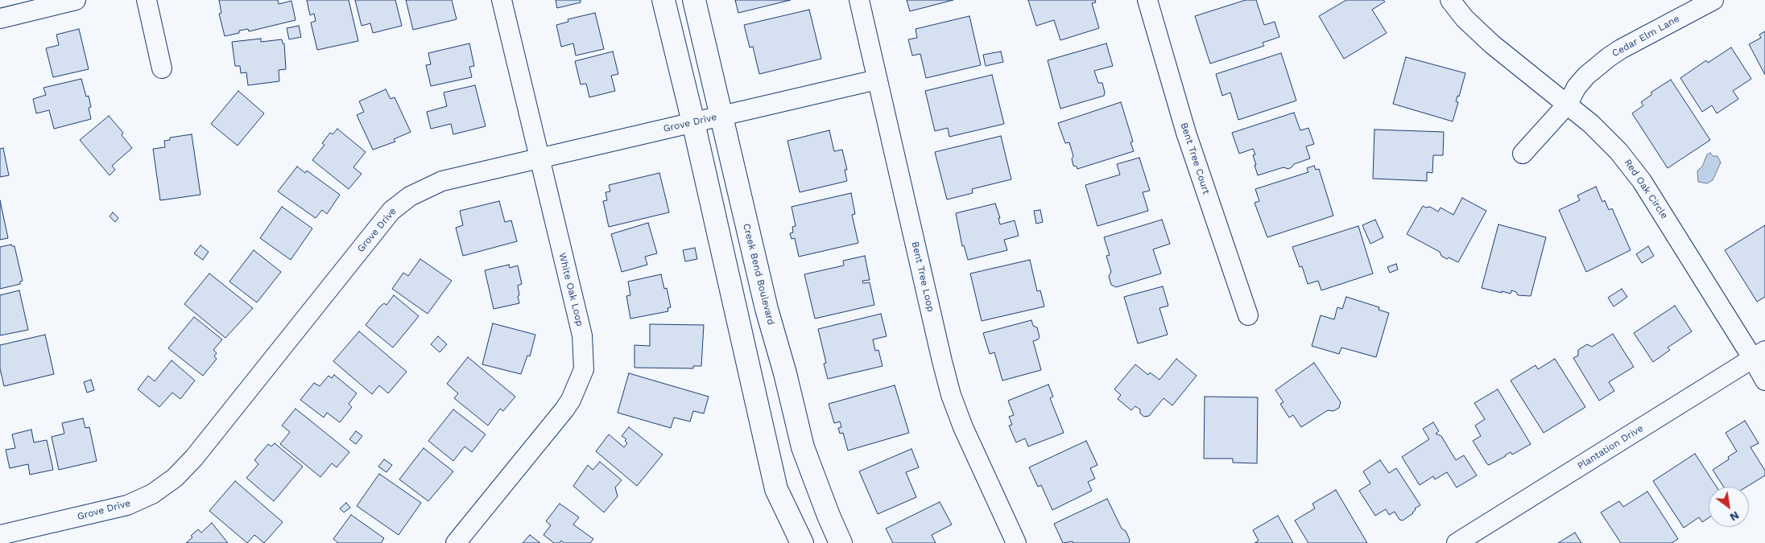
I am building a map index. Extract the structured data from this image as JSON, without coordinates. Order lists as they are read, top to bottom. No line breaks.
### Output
{"streets":{"street":["Cedar Elm Lane","Grove Drive","Bent Tree Court","Red Oak Circle","Creek Bend Boulevard","Bent Tree Loop","White Oak Loop","Plantation Drive"]},"crossings":[["Cedar Elm Lane","Red Oak Circle"],["Grove Drive","Creek Bend Boulevard"],["Grove Drive","Bent Tree Loop"],["Grove Drive","White Oak Loop"],["Red Oak Circle","Plantation Drive"]],"north":"bottom right"}
